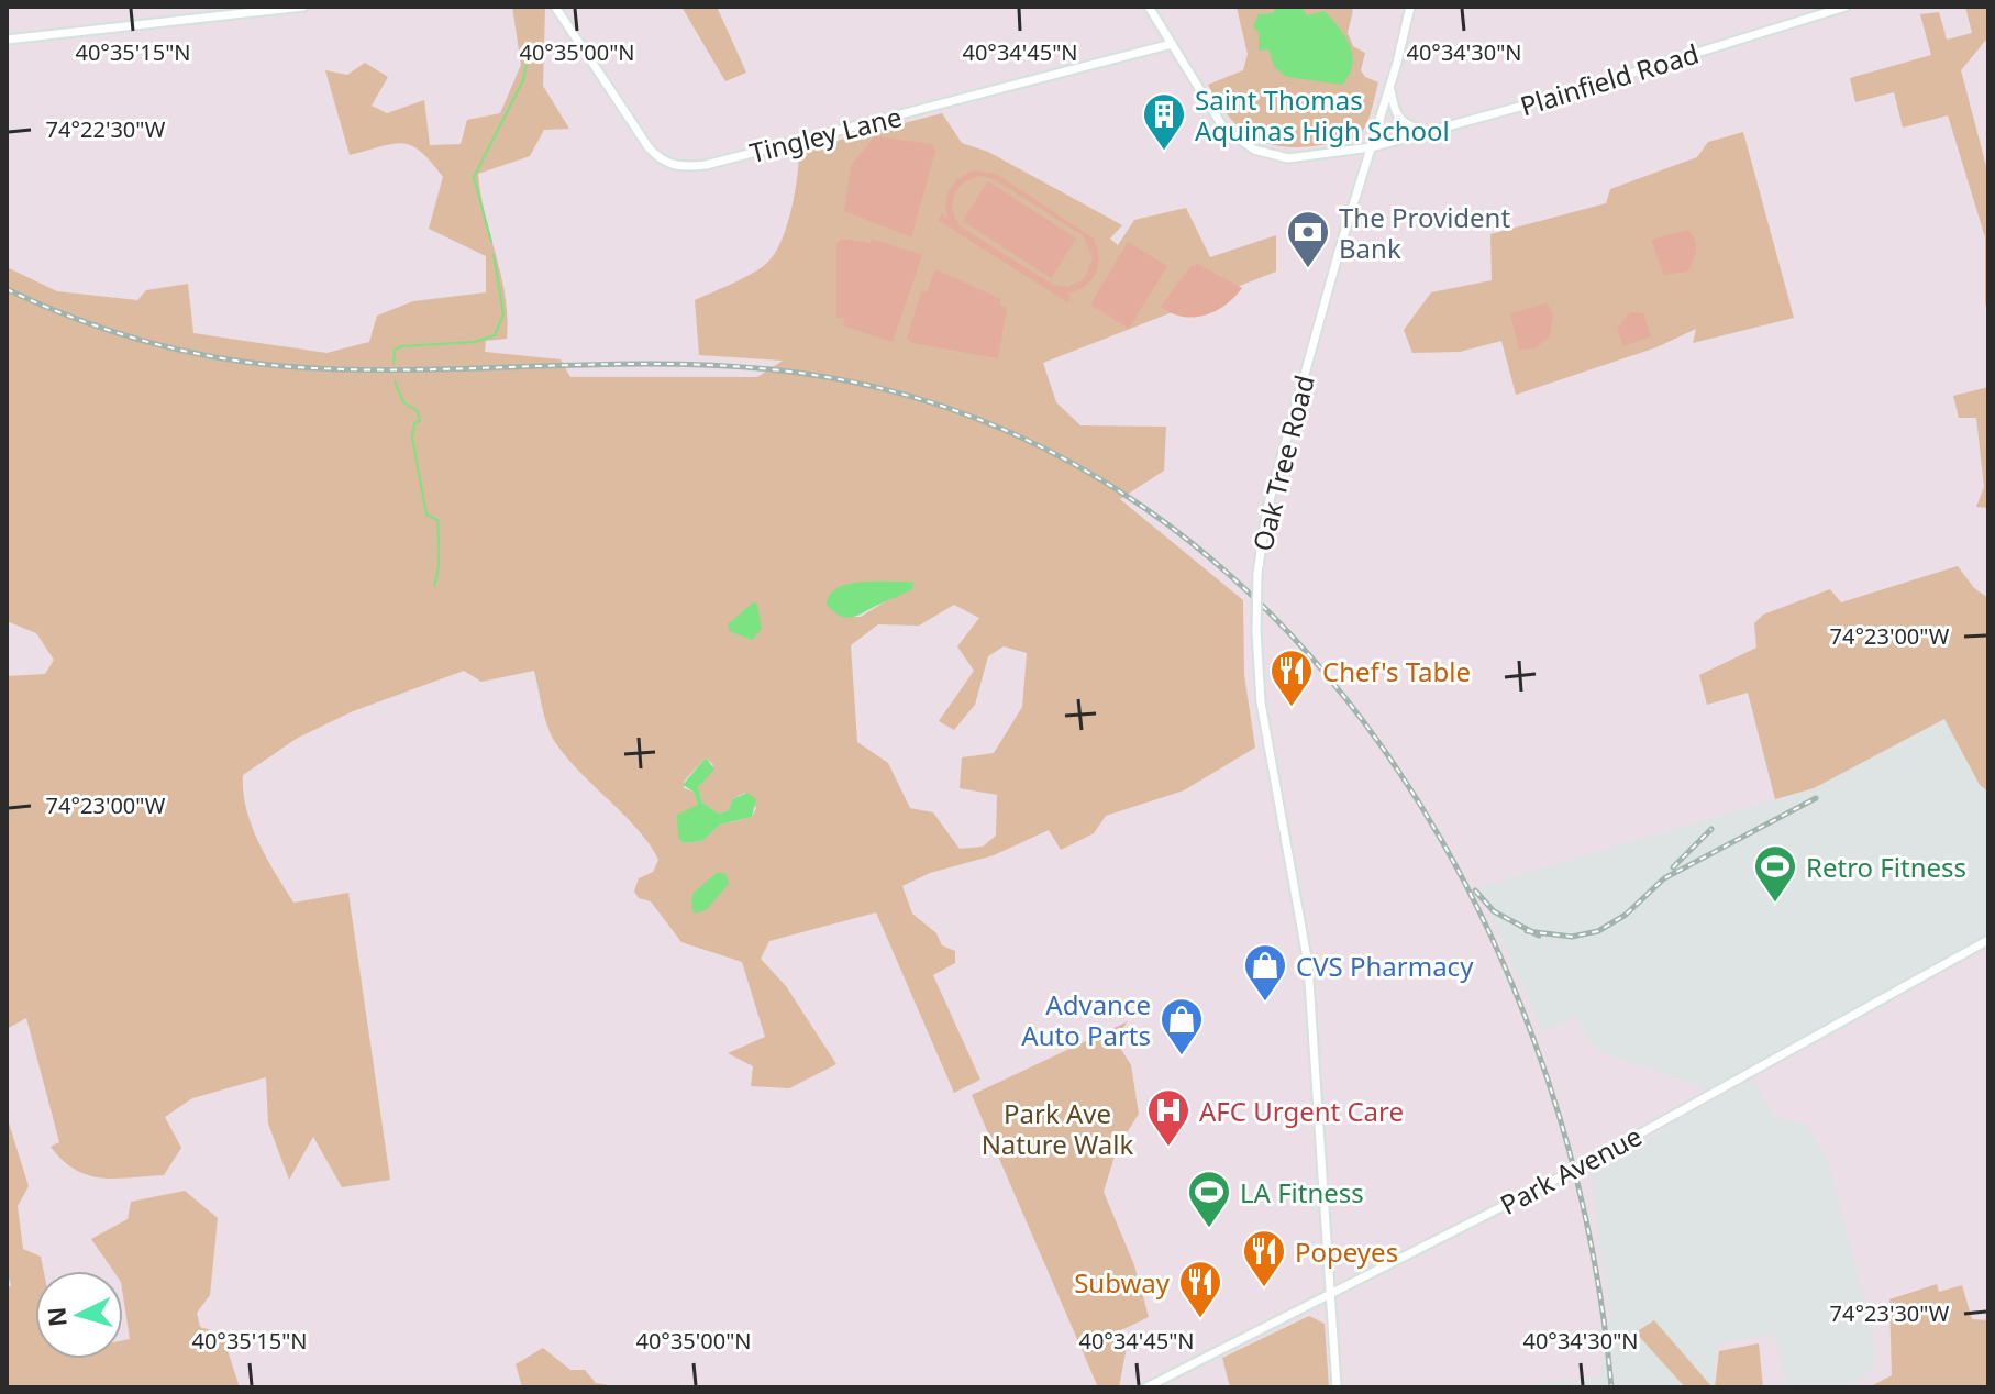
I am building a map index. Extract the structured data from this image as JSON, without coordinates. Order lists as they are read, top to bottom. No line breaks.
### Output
{"streets":{"street":["Plainfield Road","Tingley Lane","Oak Tree Road","Park Avenue"]},"crossings":[["Plainfield Road","Tingley Lane"],["Plainfield Road","Oak Tree Road"],["Oak Tree Road","Park Avenue"]],"parks":["Park Ave Nature Walk"],"places":{"building":["Saint Thomas Aquinas High School"],"bank":["The Provident Bank"],"restaurant":["Chef's Table","Popeyes","Subway"],"sports":["Retro Fitness","LA Fitness"],"shop":["CVS Pharmacy","Advance Auto Parts"],"hospital":["AFC Urgent Care"]},"north":"left","coordinates":["40°35'15\"N","40°35'00\"N","40°34'45\"N","40°34'30\"N","74°22'30\"W","74°23'00\"W","74°23'30\"W"]}
